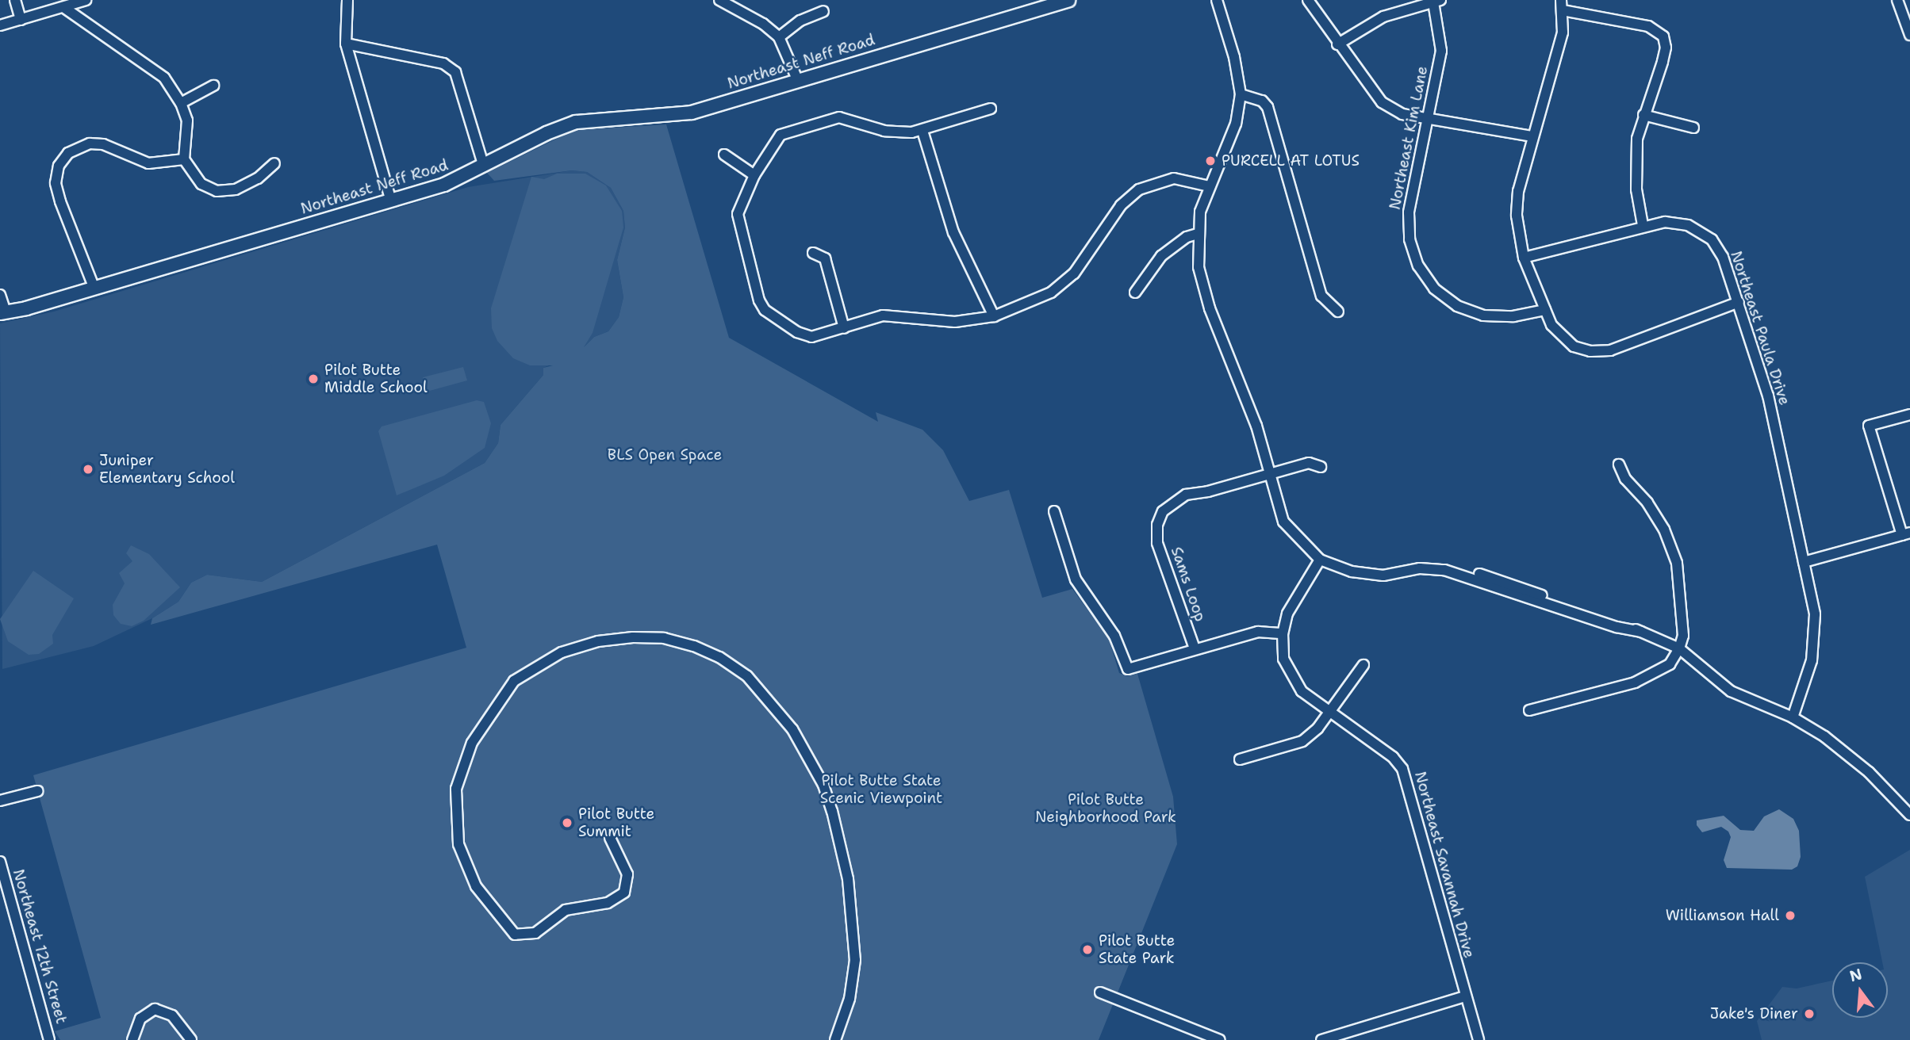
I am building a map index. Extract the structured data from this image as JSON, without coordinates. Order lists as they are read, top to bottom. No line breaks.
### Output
{"streets":{"main road":["Northeast Neff Road"],"street":["Northeast Kim Lane","Northeast Paula Drive","Sams Loop","Northeast Savannah Drive","Northeast 12th Street"]},"parks":["BLS Open Space","Pilot Butte State Scenic Viewpoint","Pilot Butte Neighborhood Park"],"places":["PURCELL AT LOTUS","Pilot Butte Middle School","Juniper Elementary School","Pilot Butte Summit","Williamson Hall","Pilot Butte State Park","Jake's Diner"],"north":"top"}
